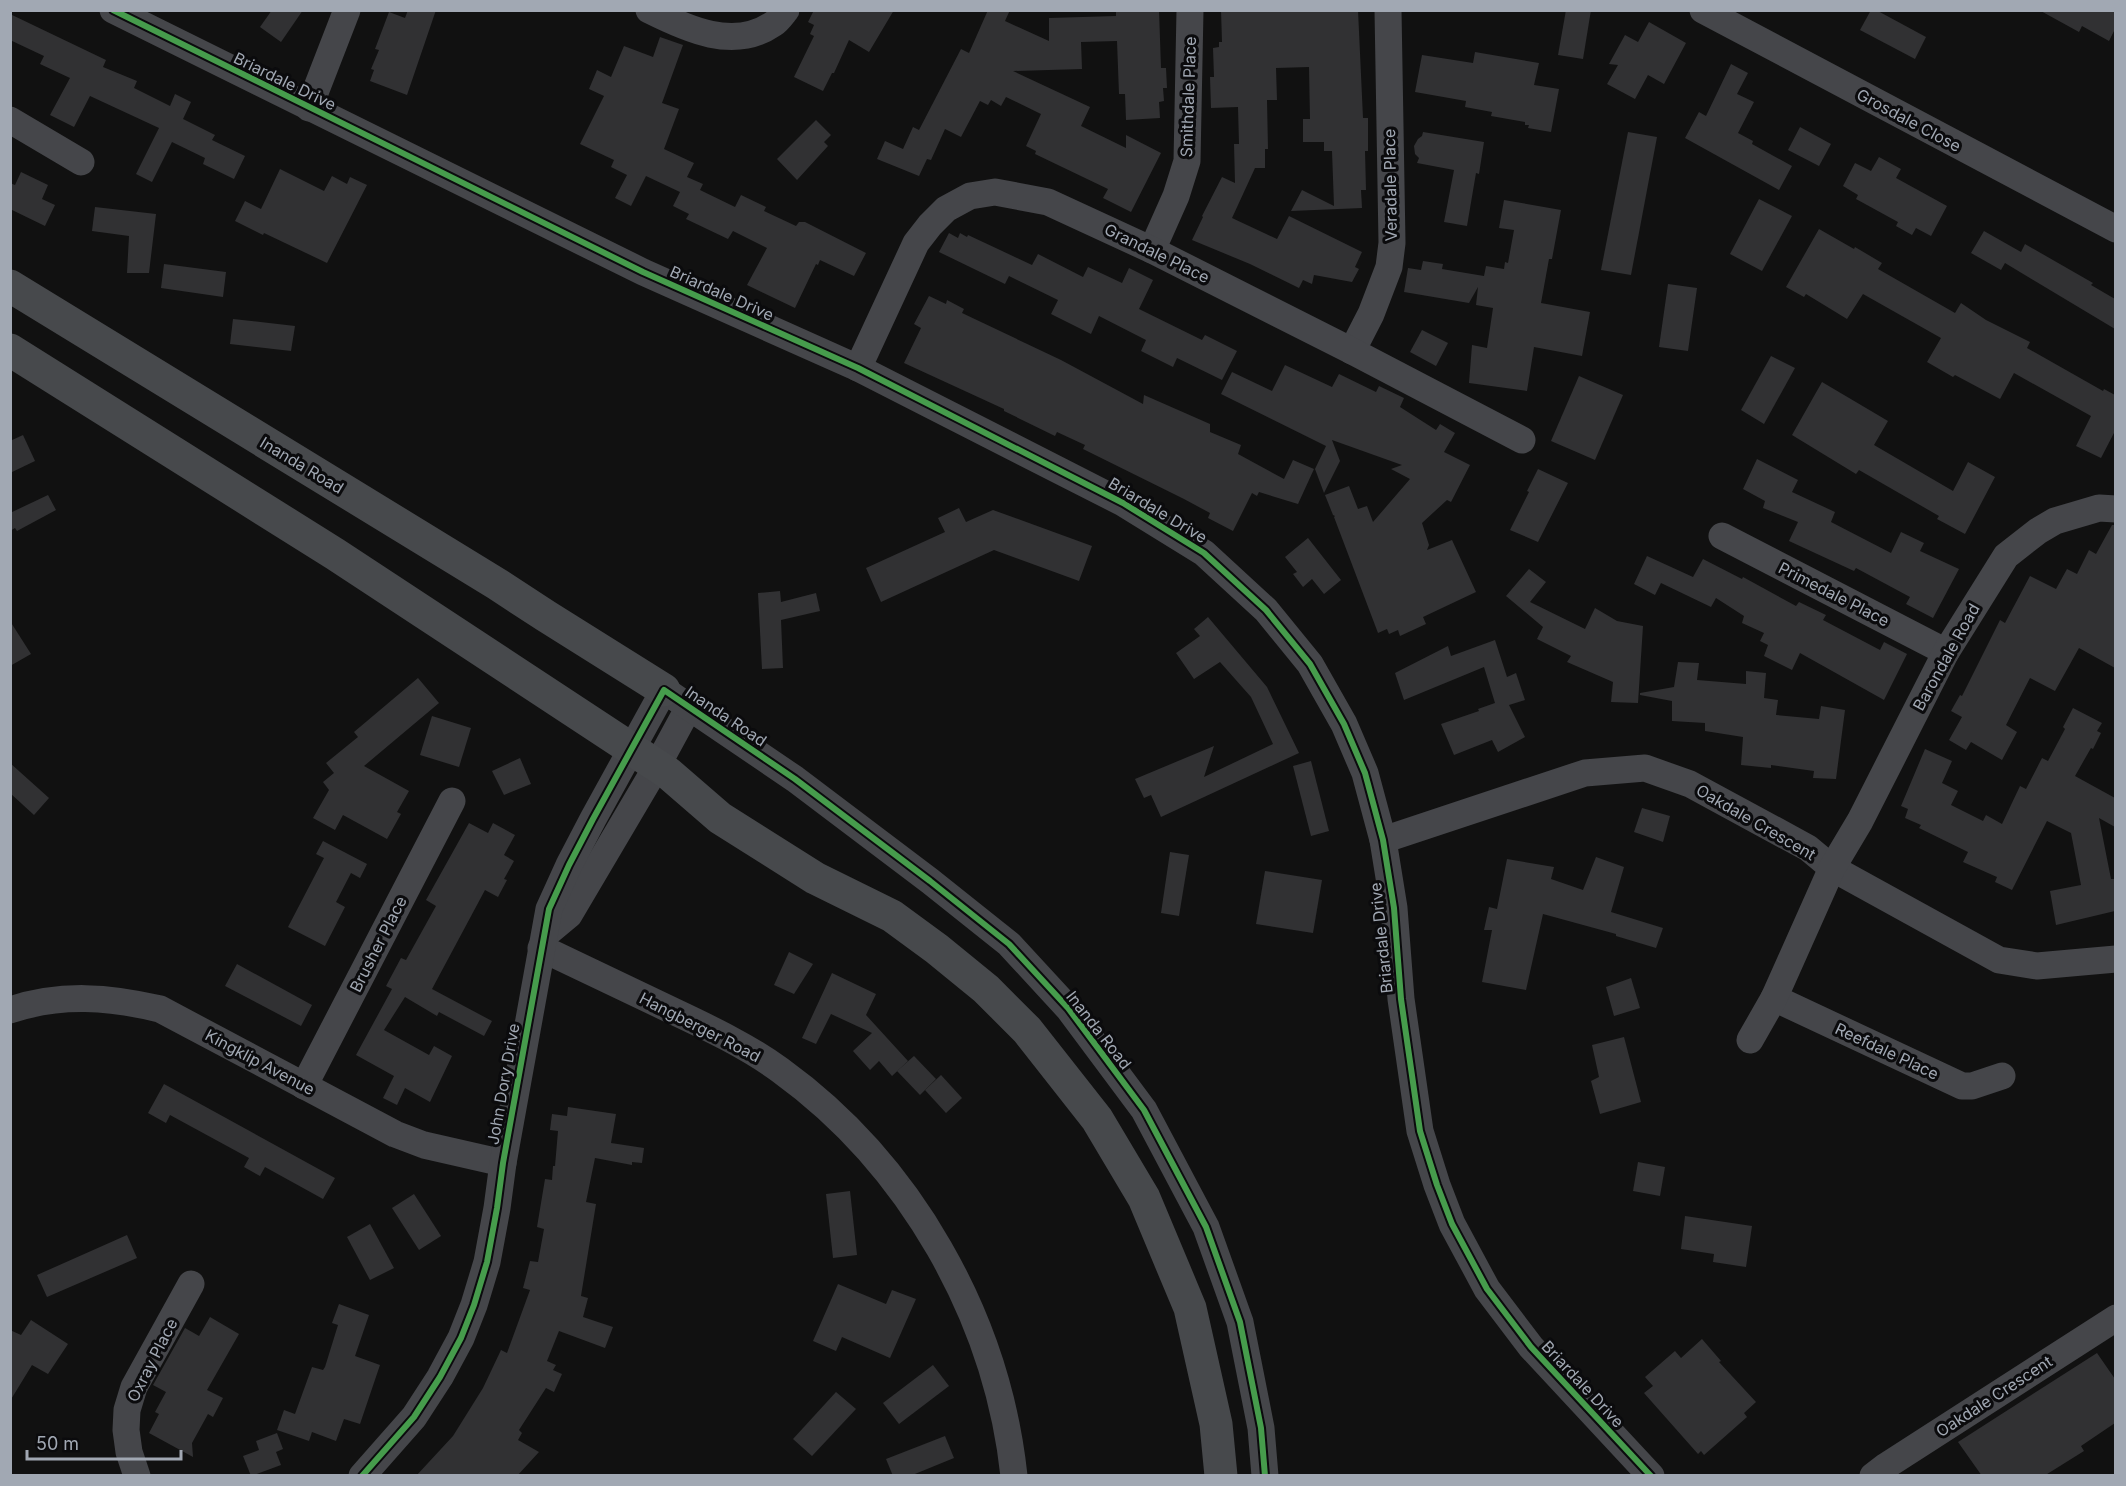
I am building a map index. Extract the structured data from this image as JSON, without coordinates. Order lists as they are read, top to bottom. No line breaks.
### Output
{"streets":{"main road":["Inanda Road"],"street":["Briardale Drive","Smithdale Place","Grosdale Close","Veradale Place","Grandale Place","Primedale Place","Barondale Road","Oakdale Crescent","Brusher Place","Hangberger Road","Reefdale Place","Kingklip Avenue","John Dory Drive","Oxray Place"]},"crossings":[["Briardale Drive","Grandale Place"],["Briardale Drive","Oakdale Crescent"],["Smithdale Place","Grandale Place"],["Veradale Place","Grandale Place"],["Primedale Place","Barondale Road"],["Barondale Road","Oakdale Crescent"],["Brusher Place","Kingklip Avenue"],["Hangberger Road","John Dory Drive"],["Kingklip Avenue","John Dory Drive"]],"scale_bar":"50 m"}
